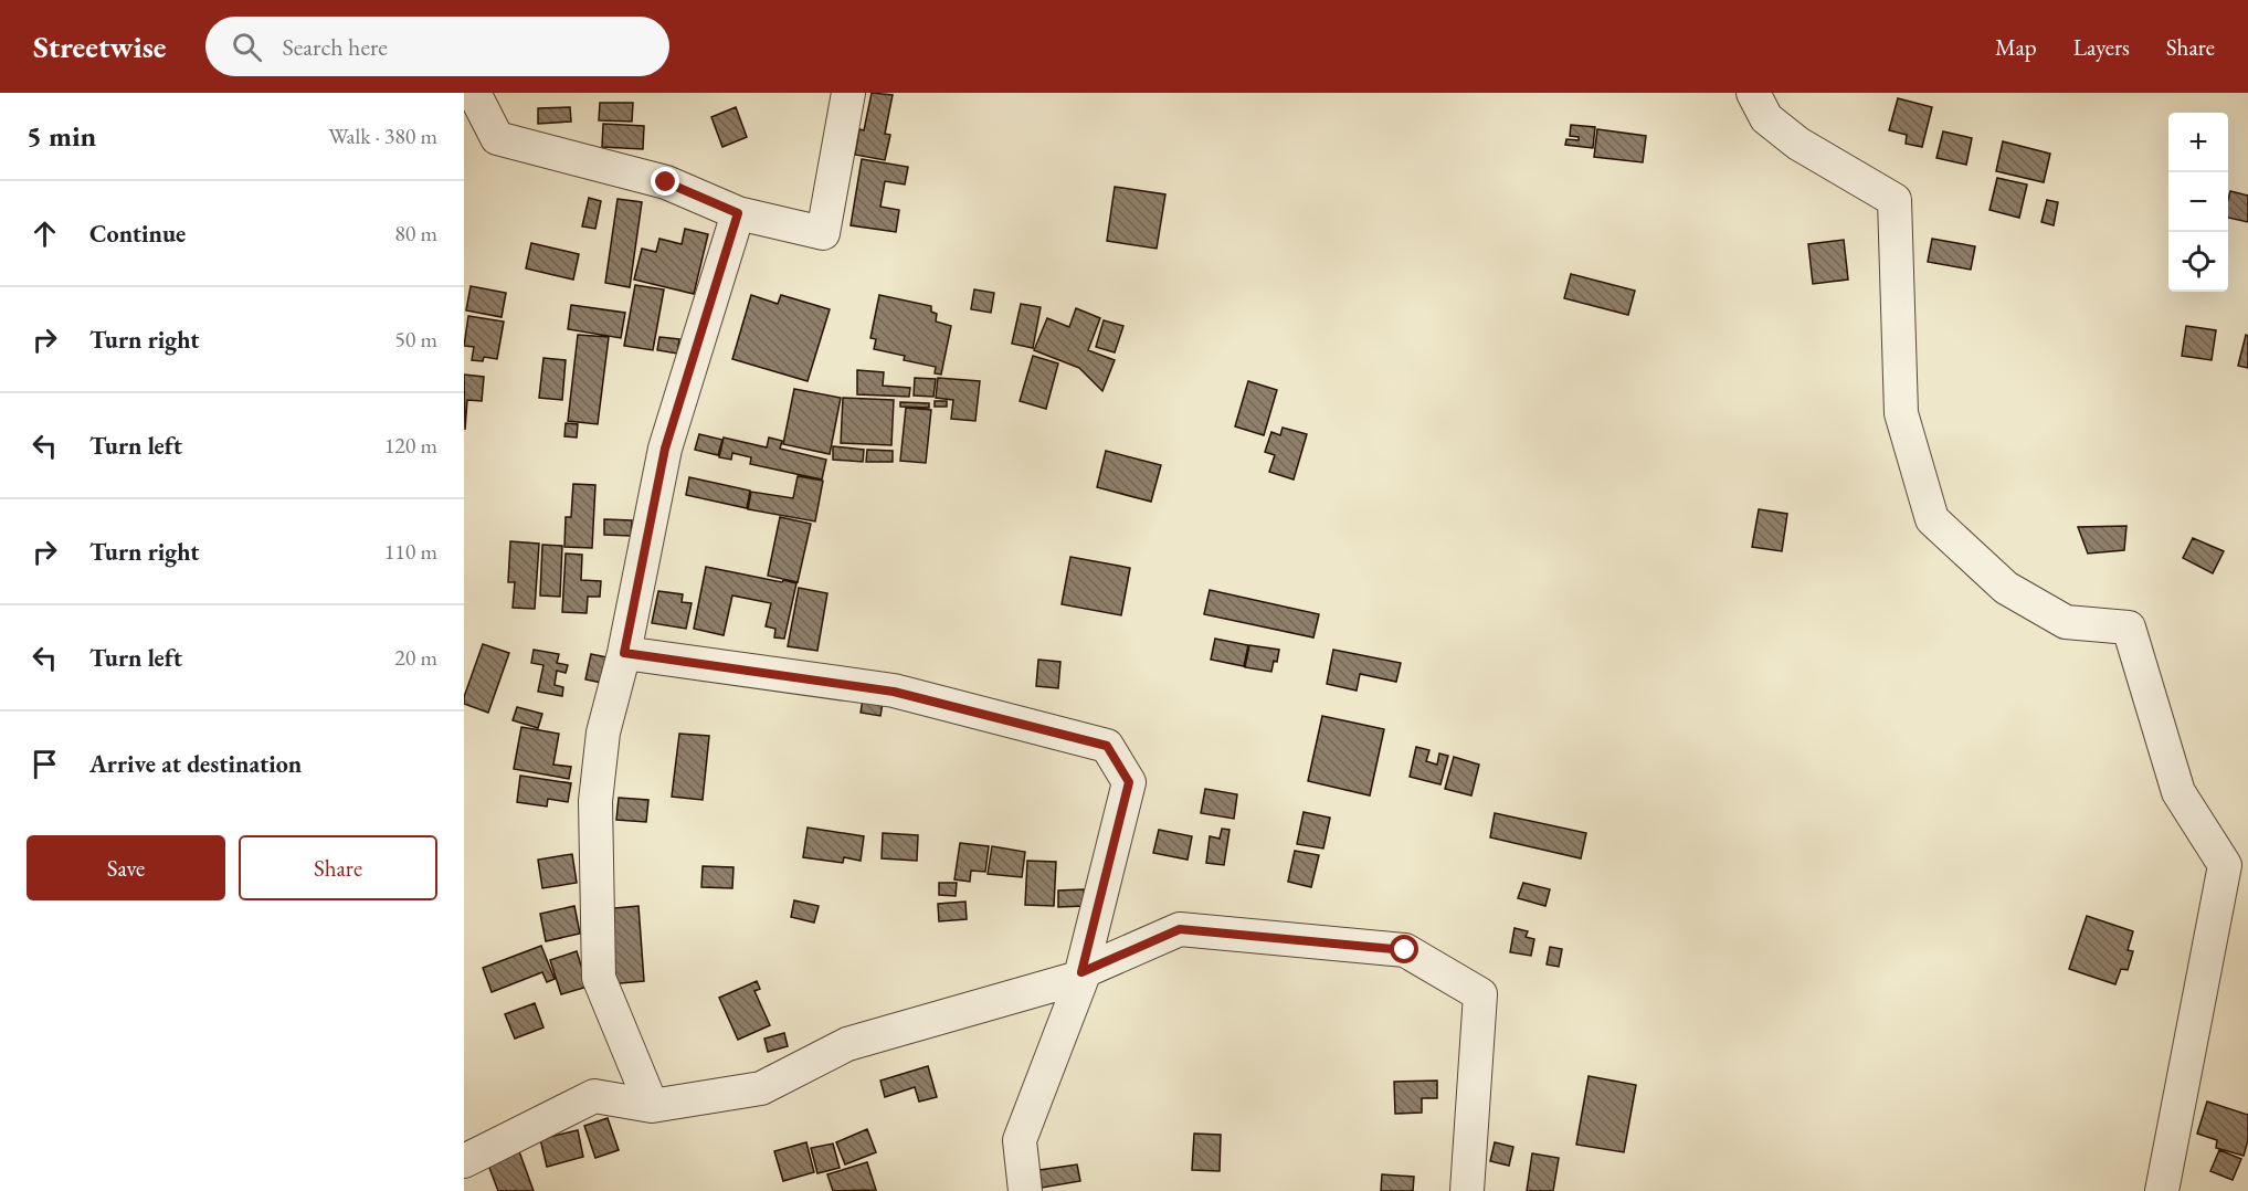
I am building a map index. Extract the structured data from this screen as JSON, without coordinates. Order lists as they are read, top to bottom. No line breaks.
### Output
{"page":{"header":"Streetwise","search":"Search here","nav":["Map","Layers","Share"],"heading":["5 min","Walk · 380 m"],"map_buttons":["+","−"],"list":[["Continue","80 m"],["Turn right","50 m"],["Turn left","120 m"],["Turn right","110 m"],["Turn left","20 m"],"Arrive at destination"],"buttons":["Save","Share"]}}
